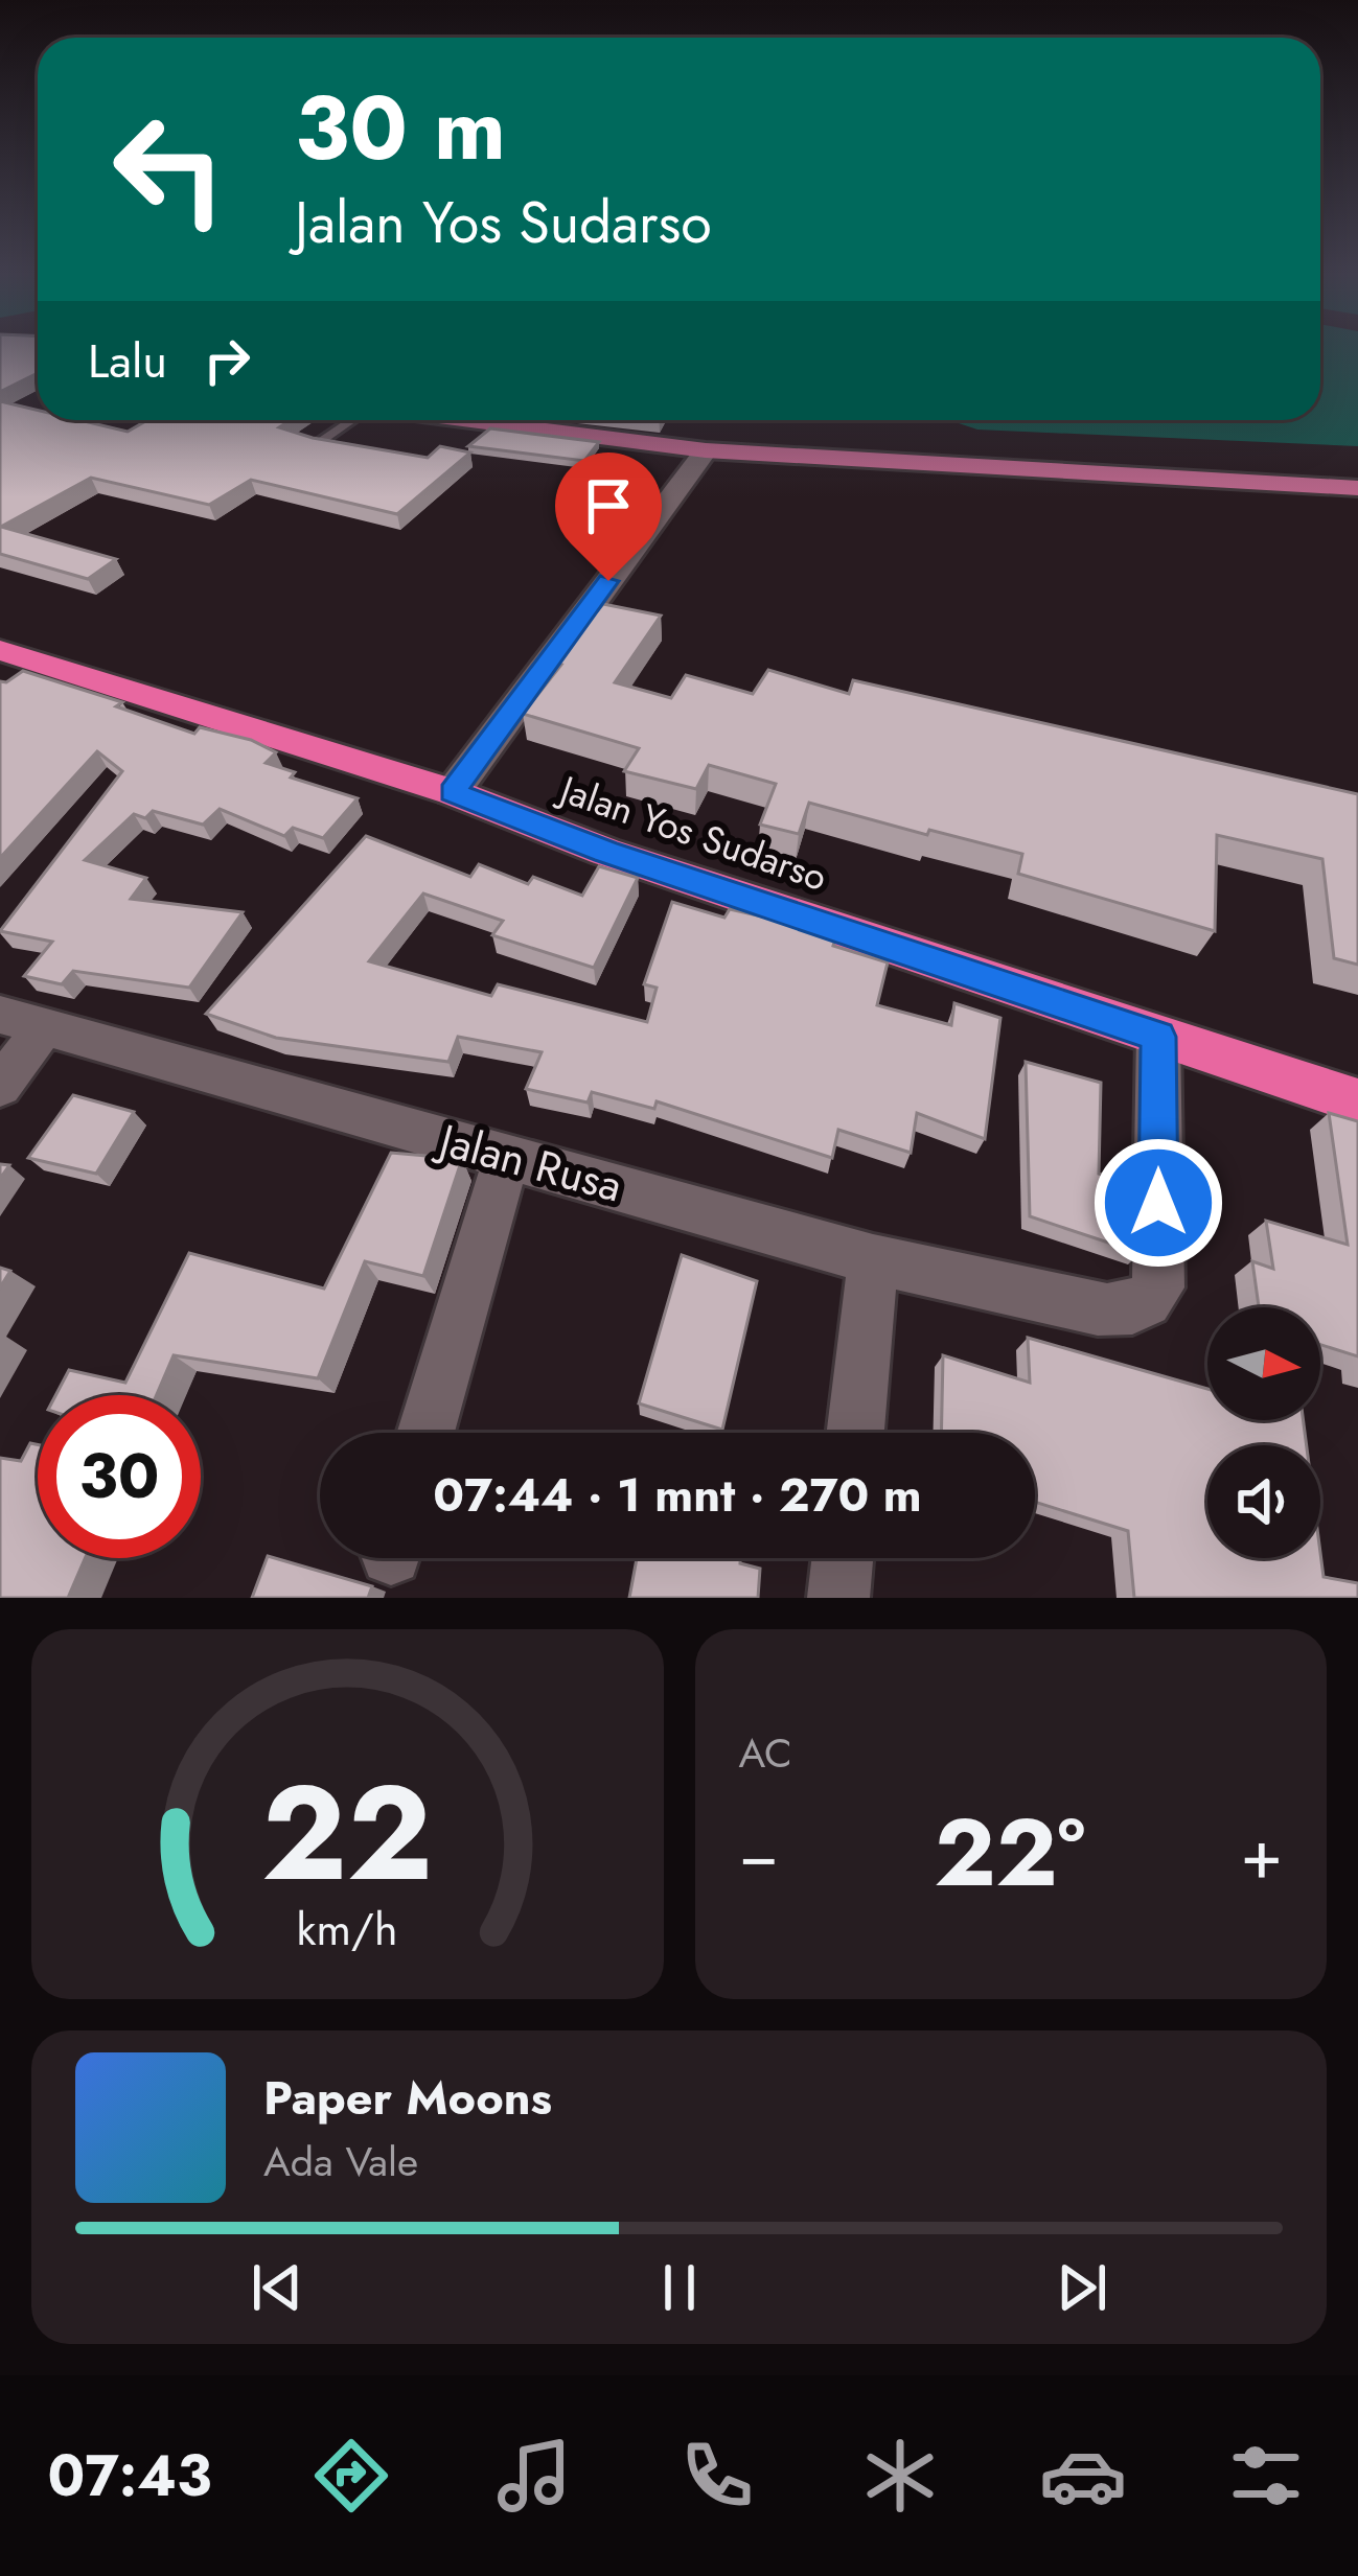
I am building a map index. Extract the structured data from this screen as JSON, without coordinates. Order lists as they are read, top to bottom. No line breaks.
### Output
{"streets":{"highway":["Jalan Yos Sudarso"],"street":["Jalan Rusa"]},"crossings":[["Jalan Yos Sudarso","Jalan Rusa"]],"north":"right","page":{"turn":["30 m","Jalan Yos Sudarso"],"then":"Lalu","limit":"30","trip":"07:44 · 1 mnt · 270 m","tile":"AC","heat":["−","22°","+"],"song":["Paper Moons","Ada Vale"],"tabs":"07:43","gauge":["22","km/h"]}}
